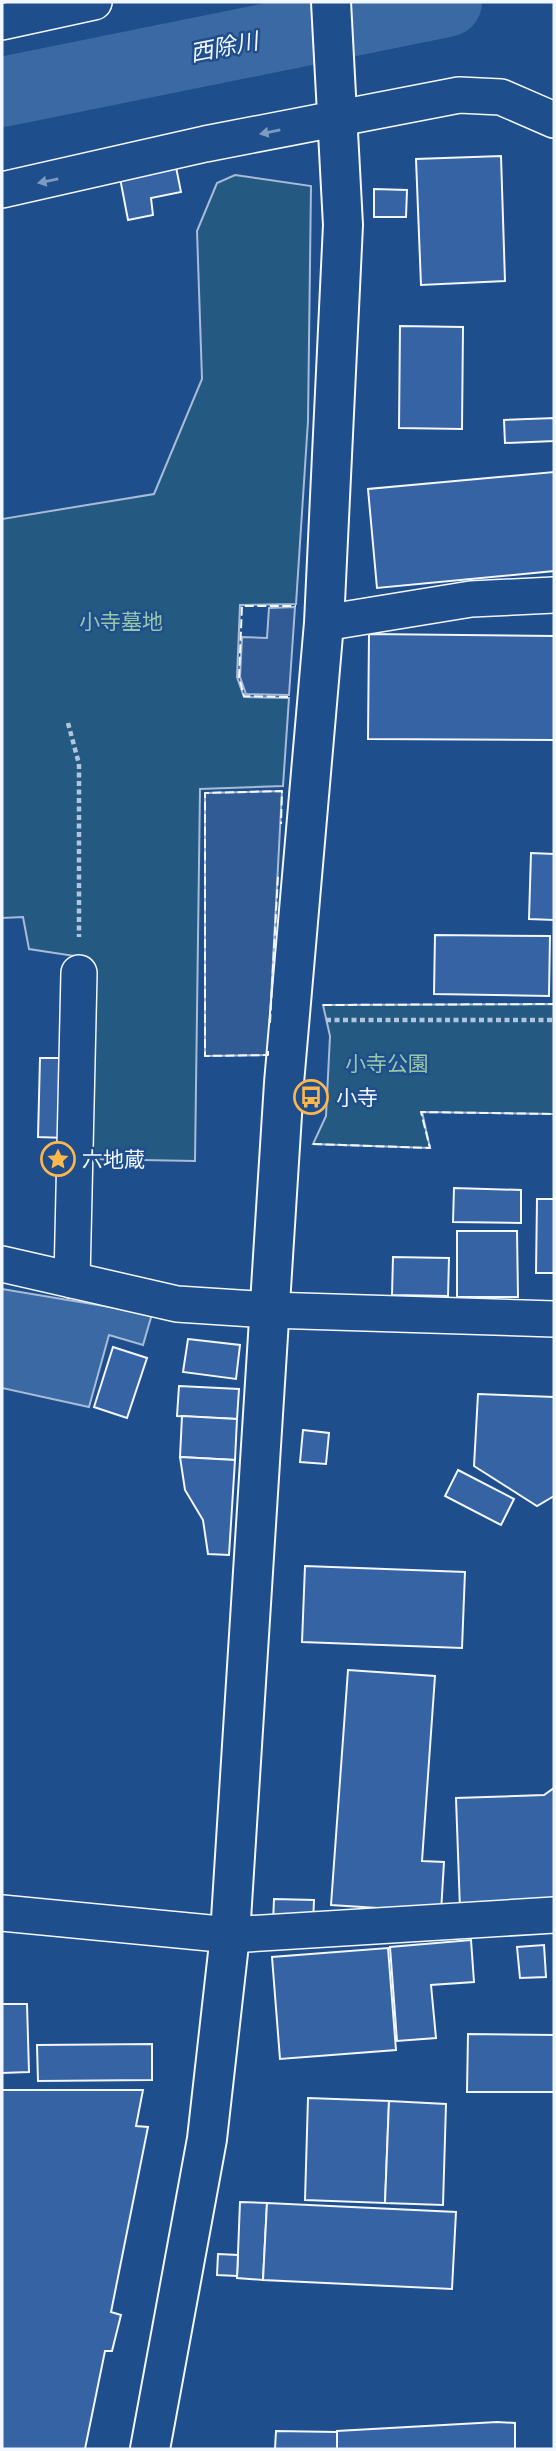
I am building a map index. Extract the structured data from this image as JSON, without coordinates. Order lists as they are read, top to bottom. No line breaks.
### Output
{"water":["西除川"],"parks":["小寺墓地","小寺公園"],"places":{"bus stop":["小寺"],"place":["六地蔵"]}}
